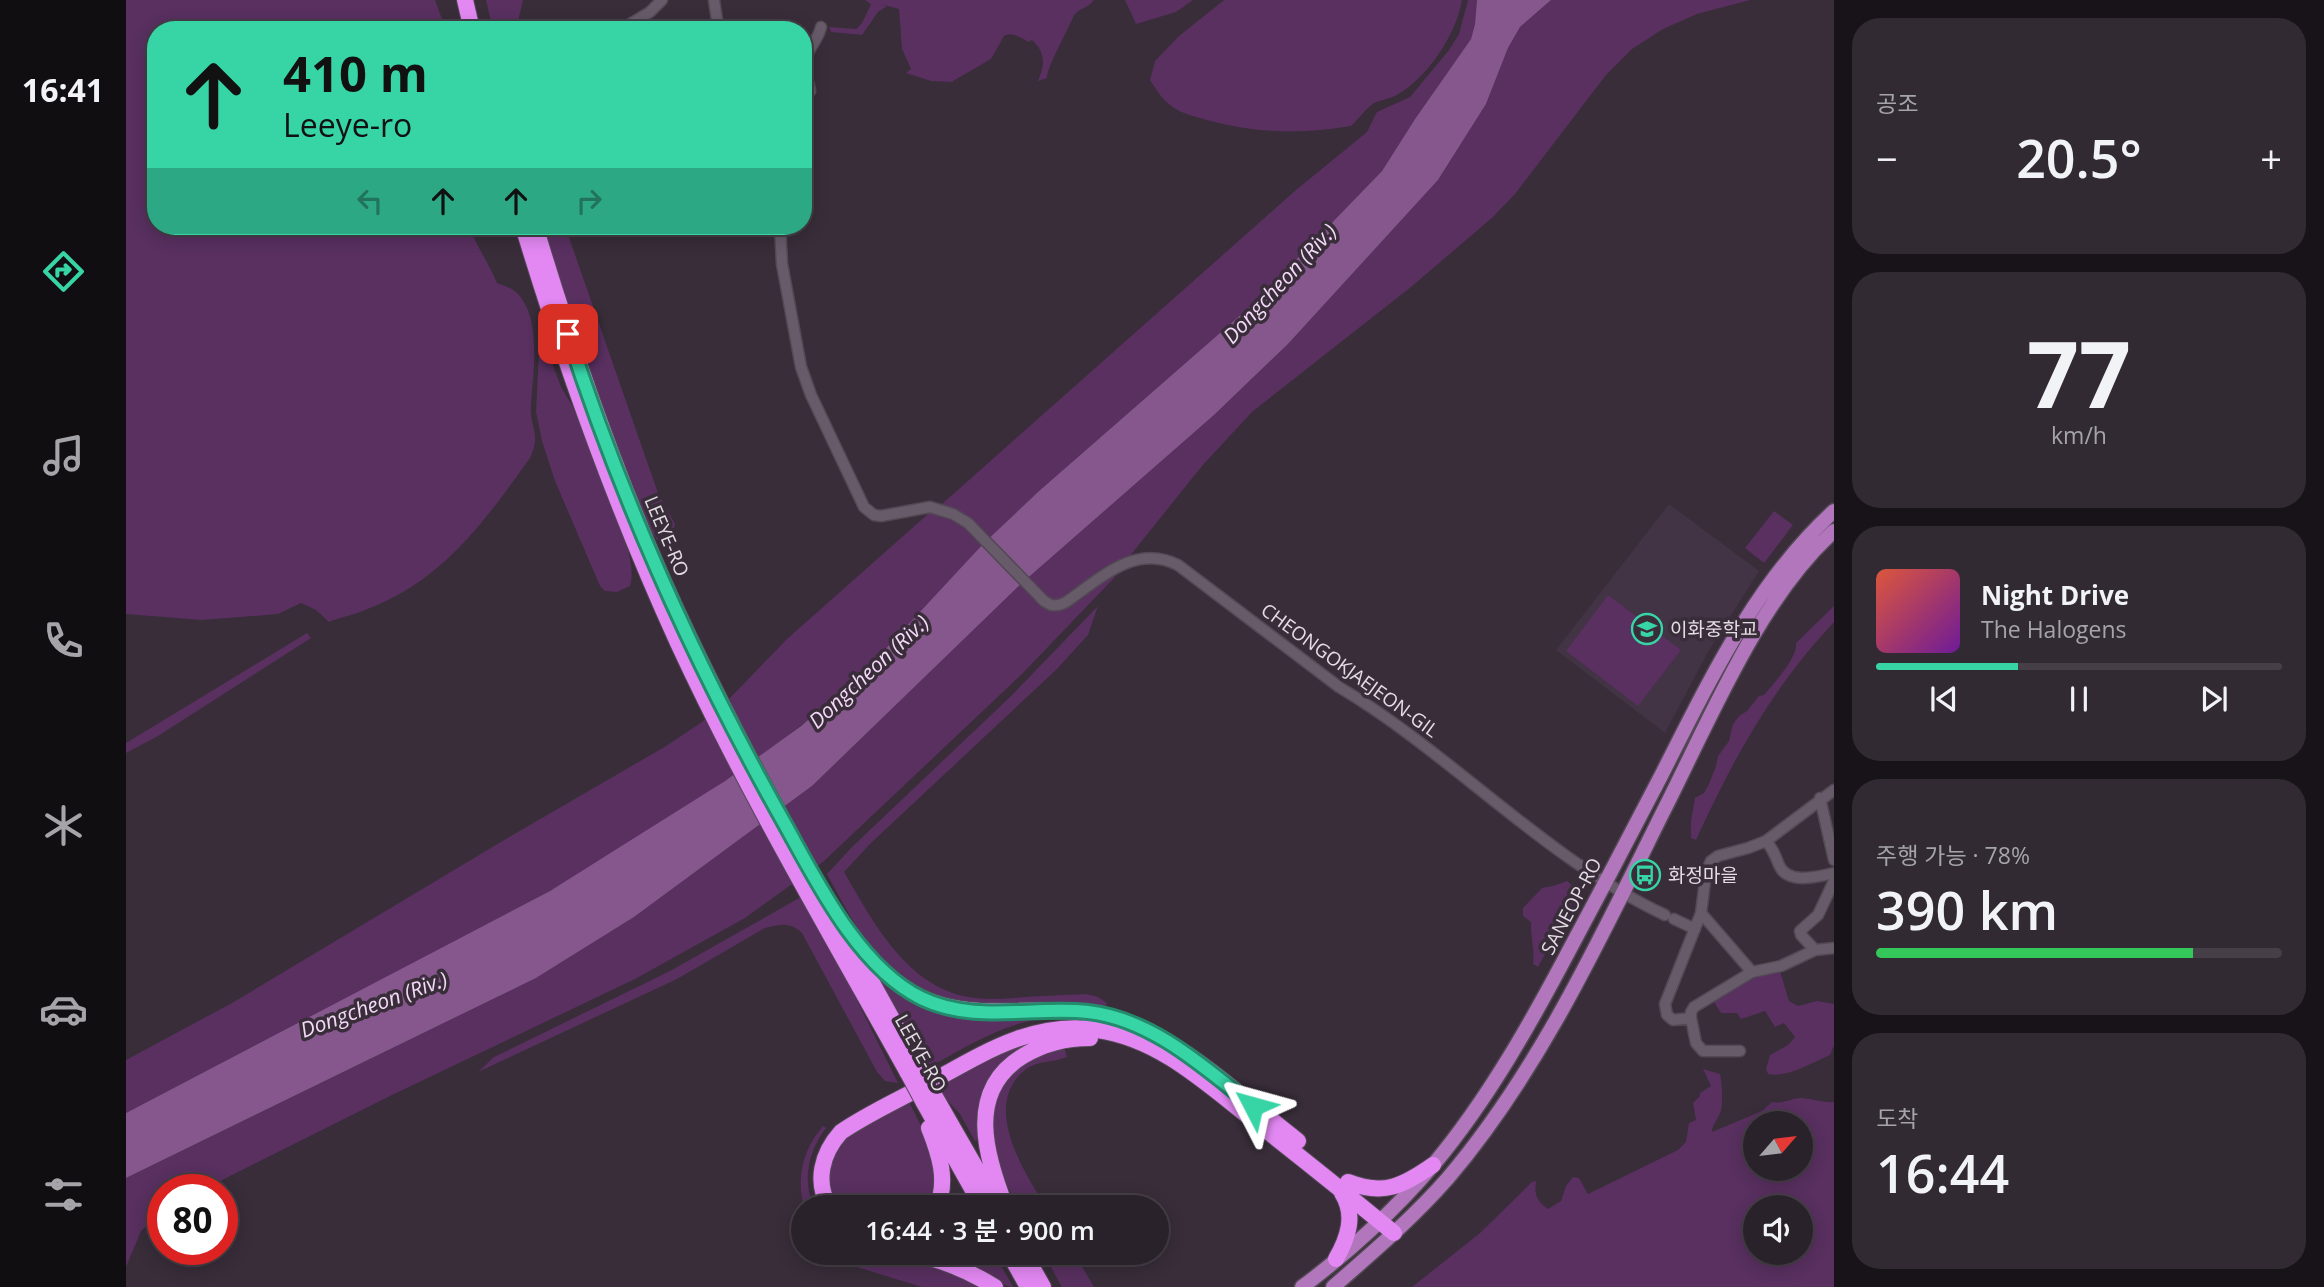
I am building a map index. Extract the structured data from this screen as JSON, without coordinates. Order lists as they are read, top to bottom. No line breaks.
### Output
{"streets":{"highway":["LEEYE-RO"],"main road":["SANEOP-RO"],"street":["CHEONGOKJAEJEON-GIL"]},"crossings":[["CHEONGOKJAEJEON-GIL","SANEOP-RO"]],"water":["Dongcheon (Riv.)"],"places":{"school or university":["이화중학교"],"bus stop":["화정마을"]},"north":"top right","page":{"tabs":"16:41","tile":["공조",["77","km/h"],["주행 가능 · 78%","390 km"],["도착","16:44"]],"turn":["410 m","Leeye-ro"],"heat":["−","20.5°","+"],"song":["Night Drive","The Halogens"],"limit":"80","trip":"16:44 · 3 분 · 900 m"}}
